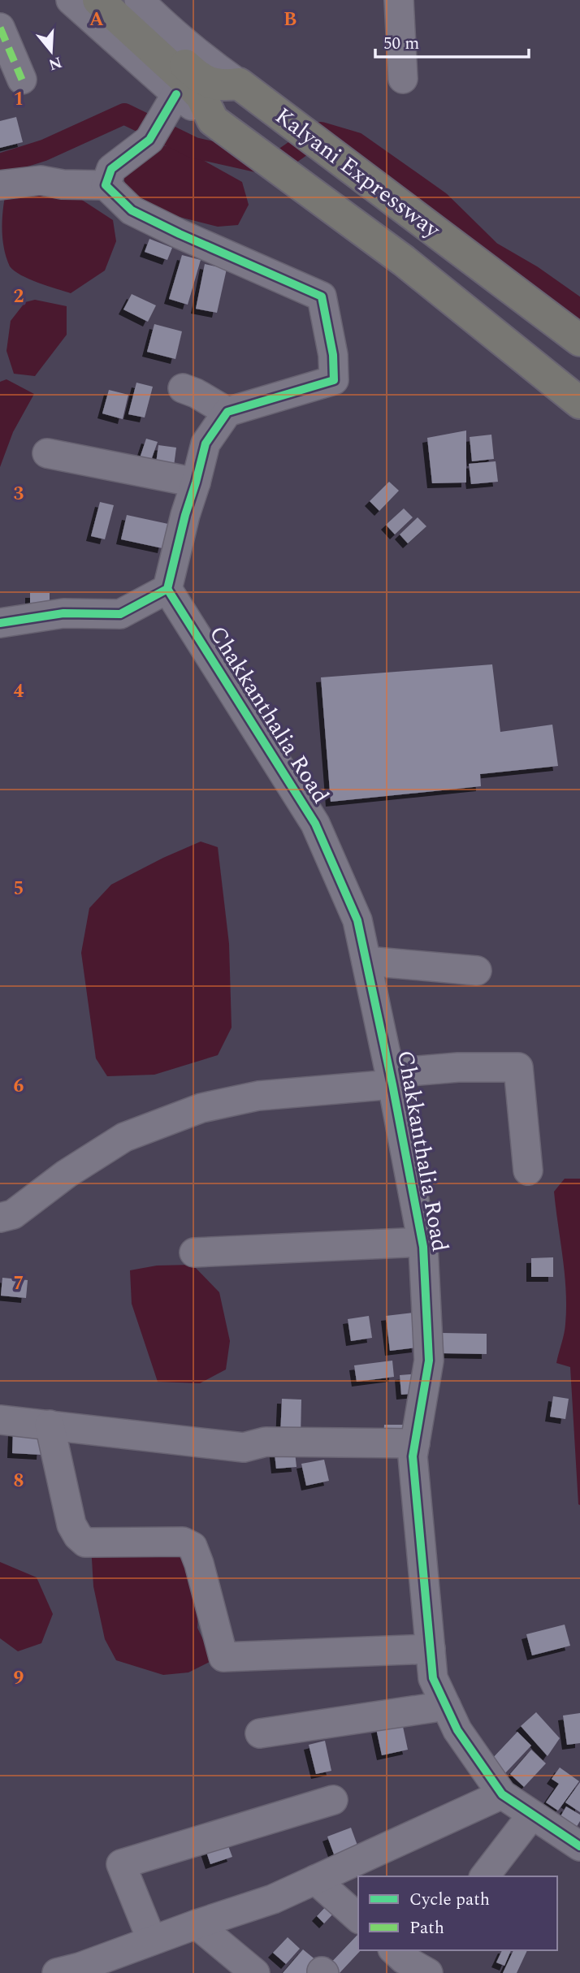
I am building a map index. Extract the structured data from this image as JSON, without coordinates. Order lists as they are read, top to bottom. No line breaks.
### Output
{"streets":{"highway":["Kalyani Expressway"],"street":["Chakkanthalia Road"]},"legend":["Cycle path","Path"],"scale_bar":"50 m","north":"bottom","grid":{"columns":["A","B"],"rows":["1","2","3","4","5","6","7","8","9"]}}
